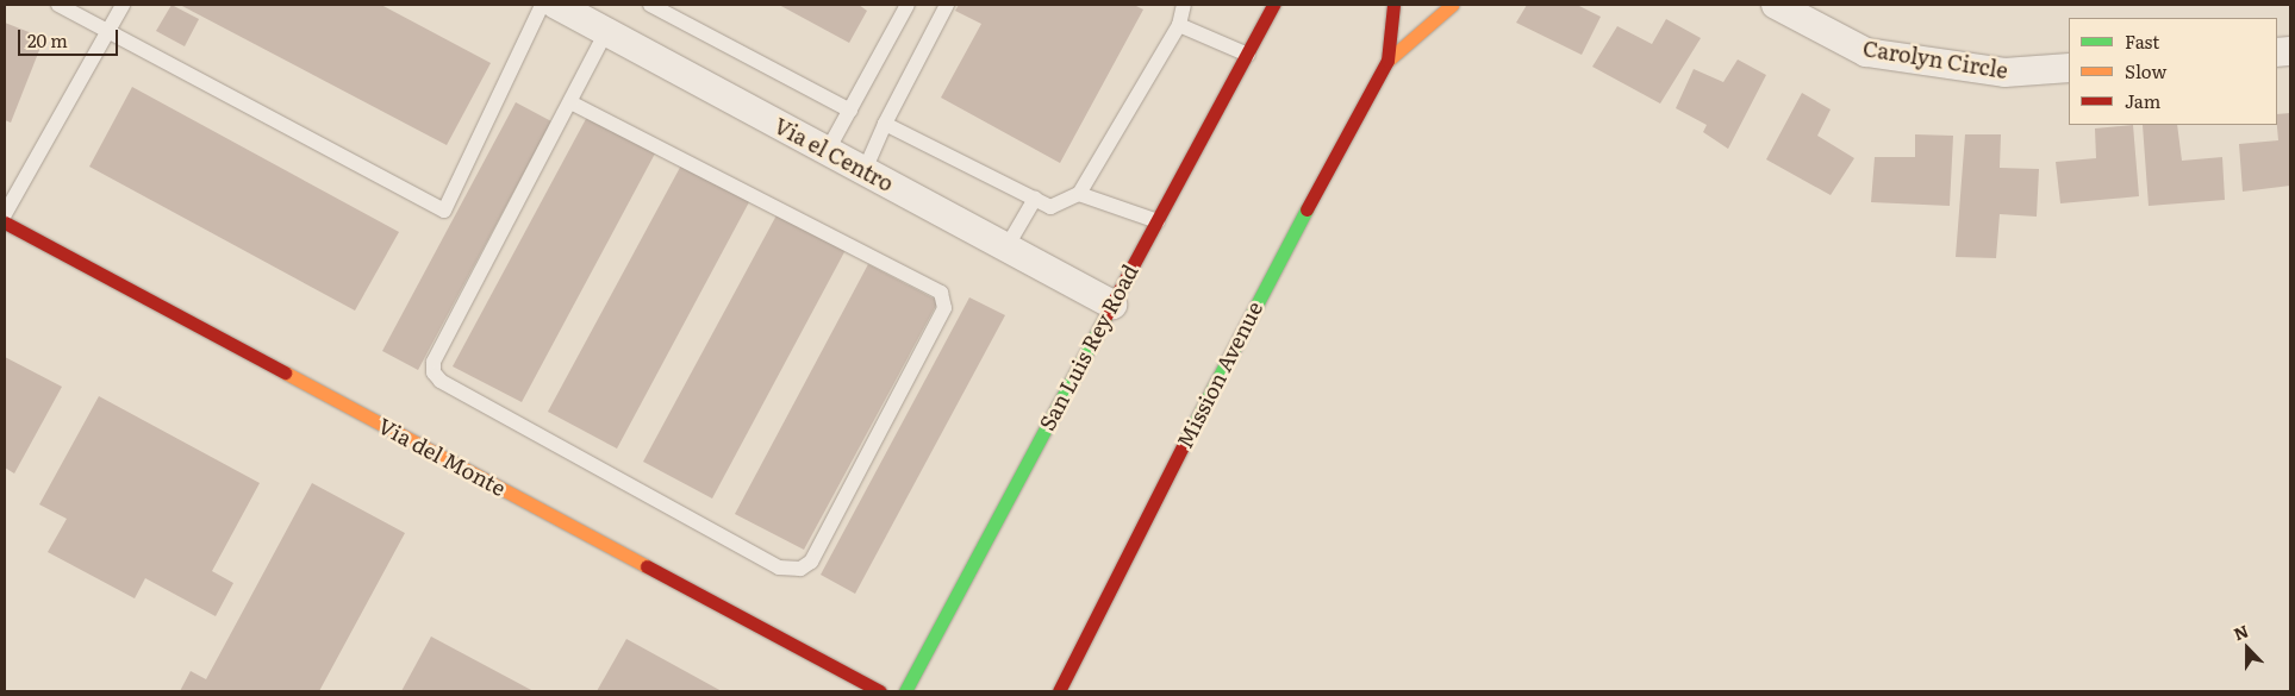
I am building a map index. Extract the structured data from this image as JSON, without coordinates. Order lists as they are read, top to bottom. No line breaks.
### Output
{"streets":{"street":["Carolyn Circle","Via el Centro","San Luis Rey Road","Mission Avenue","Via del Monte"]},"crossings":[["Via el Centro","San Luis Rey Road"]],"legend":["Fast","Slow","Jam"],"scale_bar":"20 m","north":"top"}
